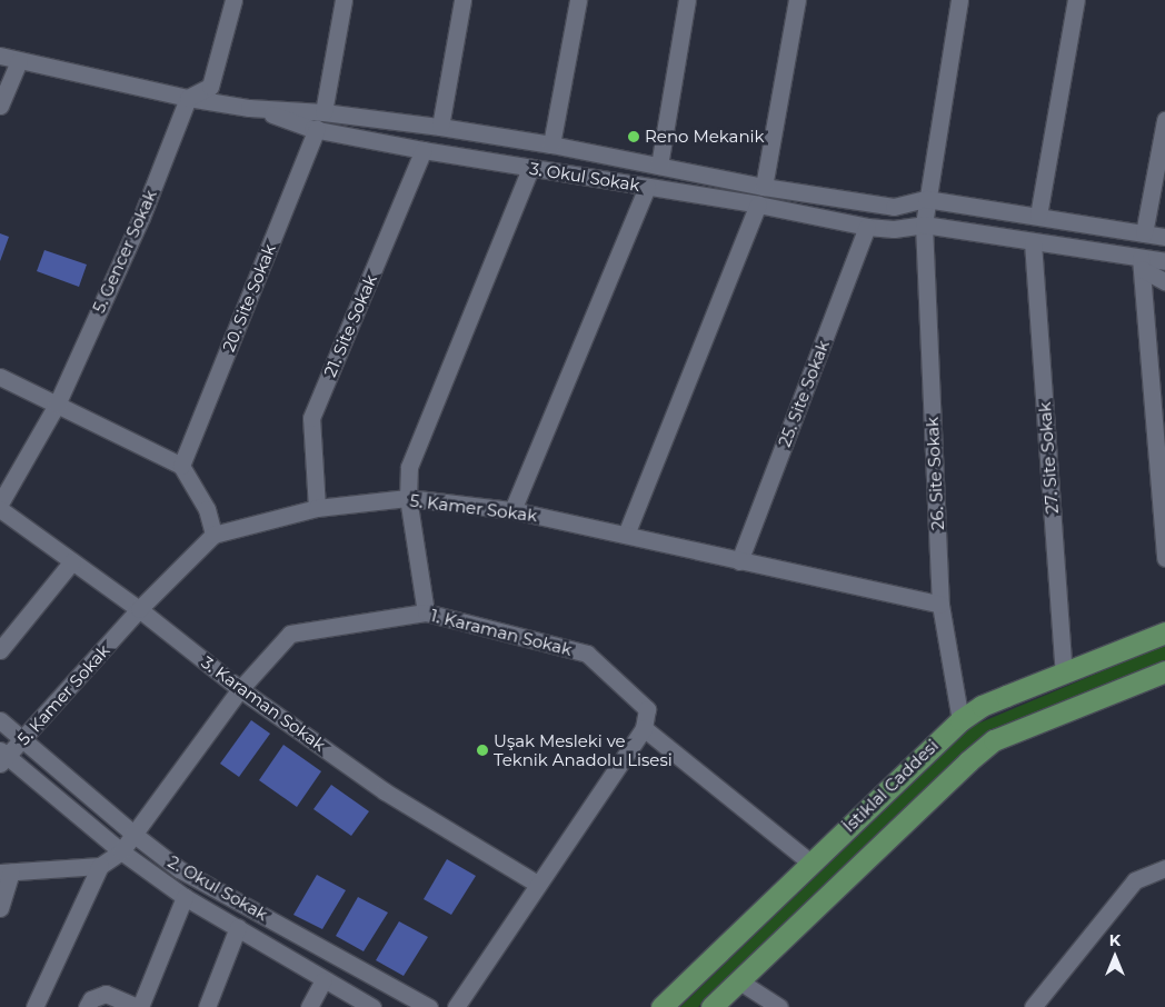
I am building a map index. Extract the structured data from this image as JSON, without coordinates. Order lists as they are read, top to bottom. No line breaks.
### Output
{"streets":{"main road":["İstiklal Caddesi"],"street":["3. Okul Sokak","5. Gencer Sokak","20. Site Sokak","21. Site Sokak","25. Site Sokak","27. Site Sokak","26. Site Sokak","5. Kamer Sokak","1. Karaman Sokak","3. Karaman Sokak","2. Okul Sokak"]},"crossings":[["3. Okul Sokak","5. Gencer Sokak"],["3. Okul Sokak","20. Site Sokak"],["3. Okul Sokak","21. Site Sokak"],["3. Okul Sokak","25. Site Sokak"],["3. Okul Sokak","27. Site Sokak"],["3. Okul Sokak","26. Site Sokak"],["21. Site Sokak","5. Kamer Sokak"],["25. Site Sokak","5. Kamer Sokak"],["27. Site Sokak","İstiklal Caddesi"],["26. Site Sokak","5. Kamer Sokak"],["26. Site Sokak","İstiklal Caddesi"],["5. Kamer Sokak","3. Karaman Sokak"],["5. Kamer Sokak","2. Okul Sokak"],["1. Karaman Sokak","3. Karaman Sokak"],["1. Karaman Sokak","2. Okul Sokak"]],"places":["Reno Mekanik","Uşak Mesleki ve Teknik Anadolu Lisesi"],"north":"top"}
